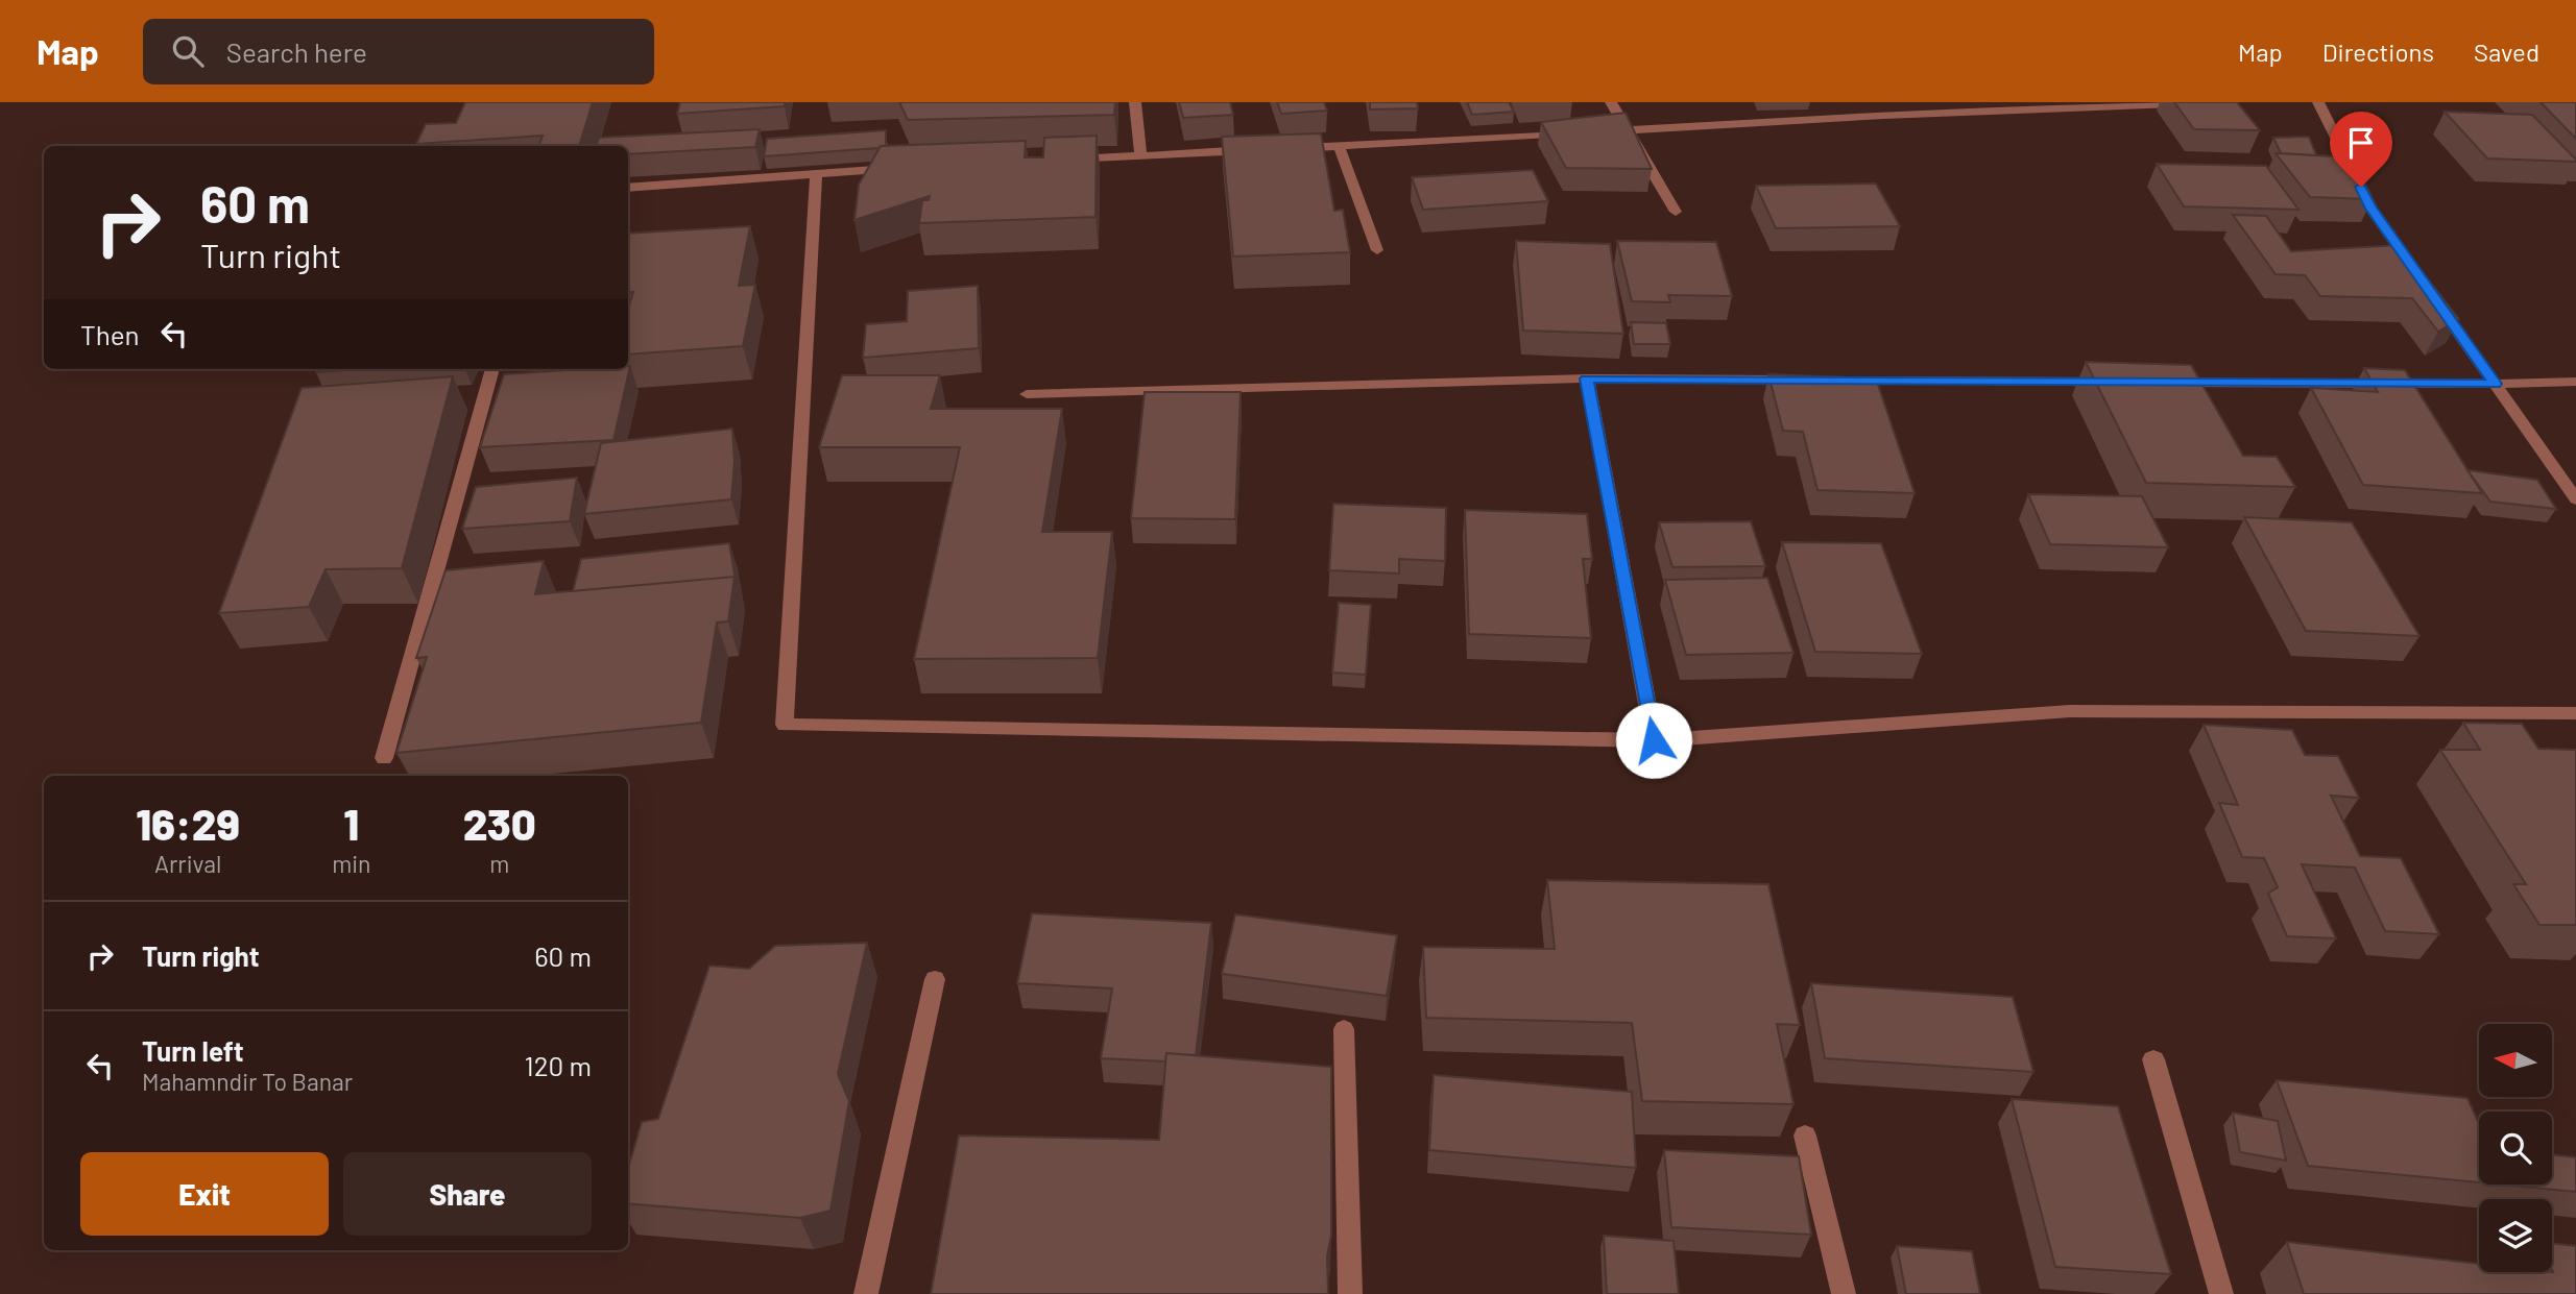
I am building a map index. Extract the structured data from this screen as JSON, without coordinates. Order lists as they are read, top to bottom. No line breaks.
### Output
{"north":"left","page":{"header":"Map","search":"Search here","nav":["Map","Directions","Saved"],"turn":["60 m","Turn right"],"then":"Then","eta":["16:29","Arrival","1","min","230","m"],"list":[{"name":"Turn right","value":"60 m"},{"name":"Turn left","note":"Mahamndir To Banar","value":"120 m"}],"buttons":["Exit","Share"]}}
